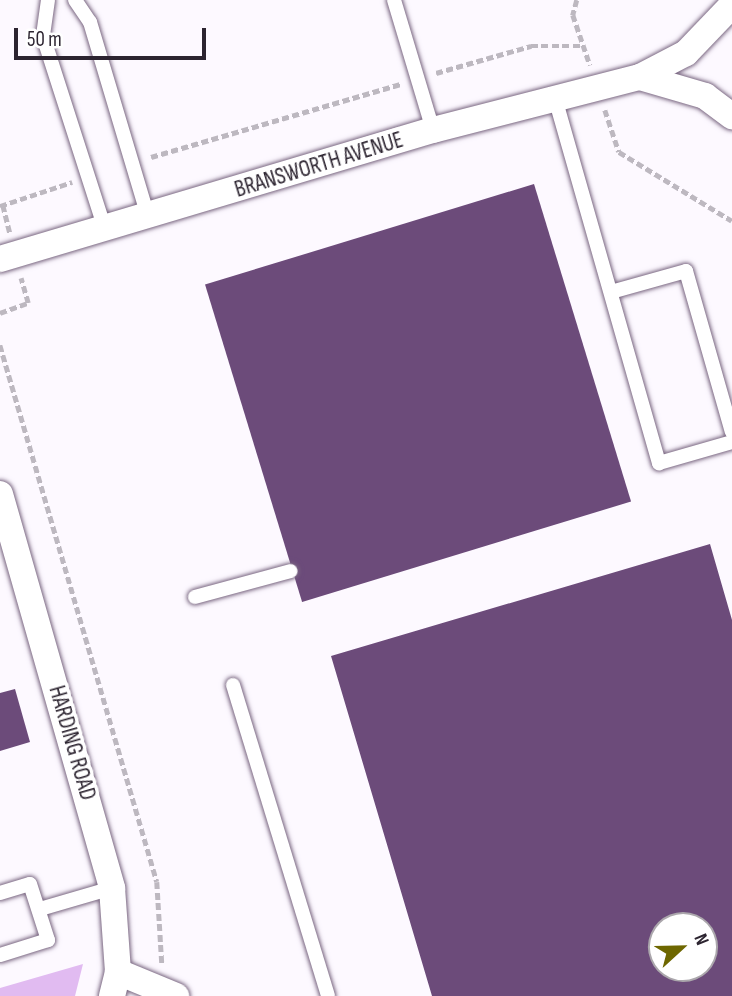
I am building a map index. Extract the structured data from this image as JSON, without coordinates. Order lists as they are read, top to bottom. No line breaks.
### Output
{"streets":{"street":["BRANSWORTH AVENUE","HARDING ROAD"]},"scale_bar":"50 m","north":"right"}
